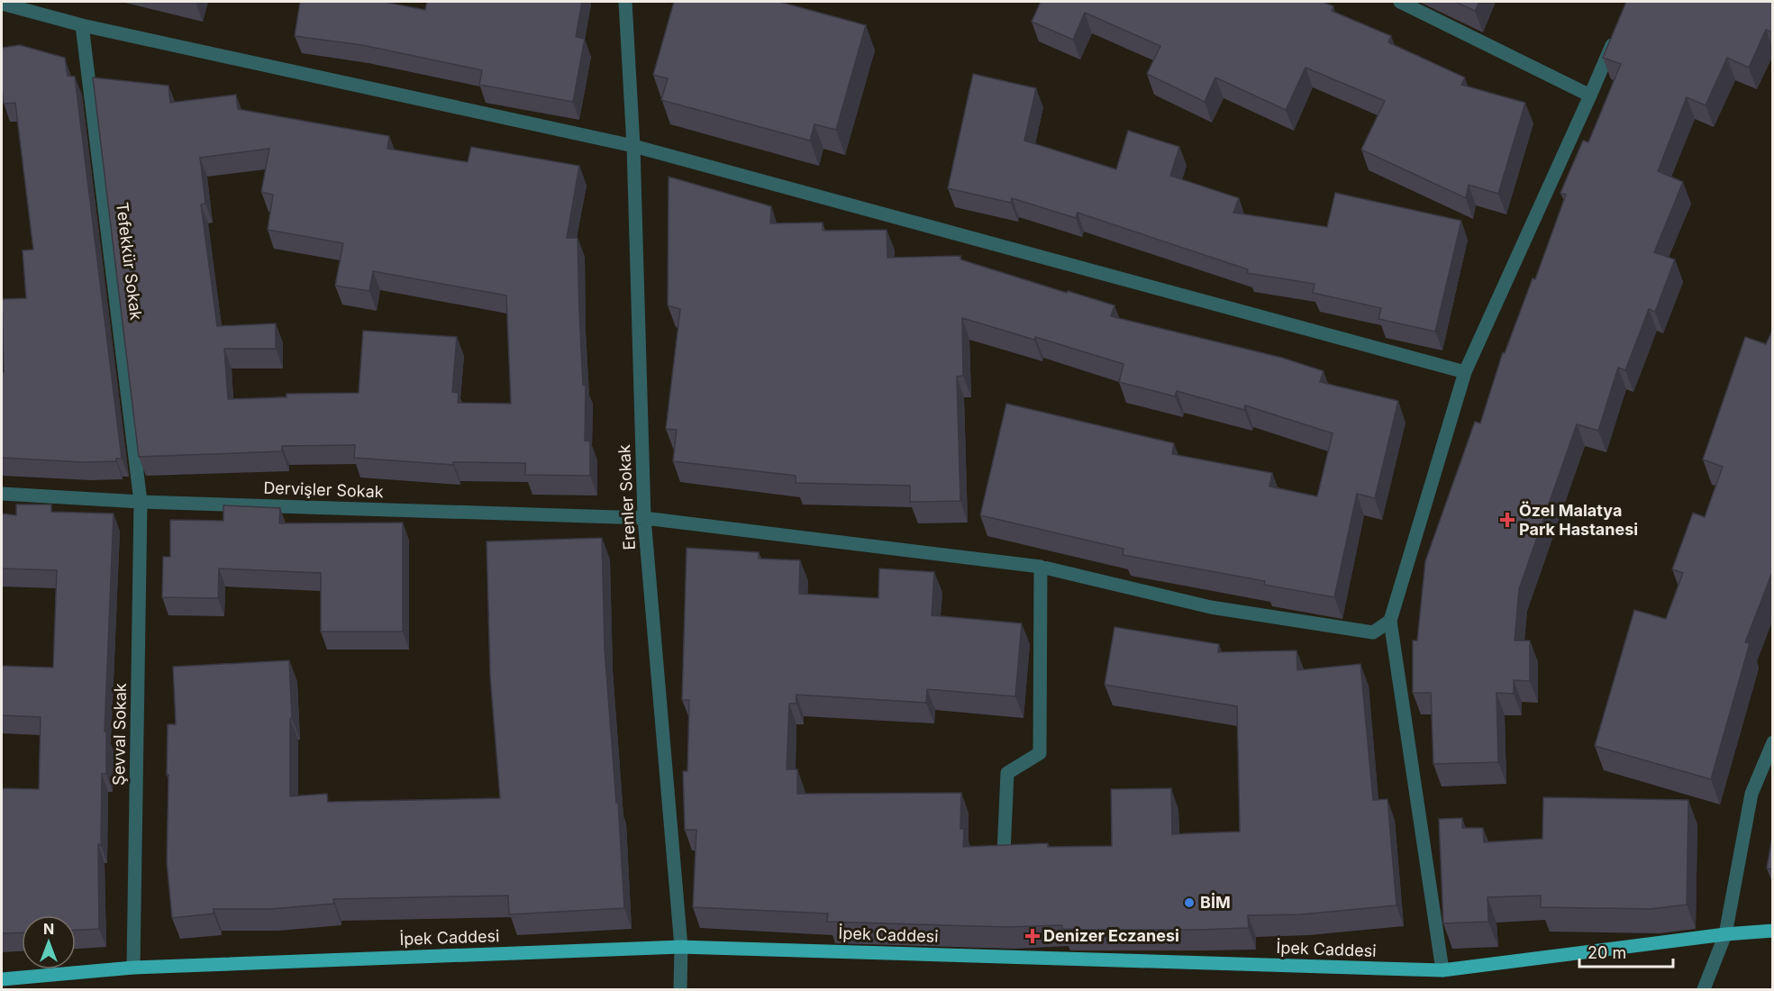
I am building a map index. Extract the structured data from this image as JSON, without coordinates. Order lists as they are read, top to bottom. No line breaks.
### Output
{"streets":{"main road":["İpek Caddesi"],"street":["Tefekkür Sokak","Dervişler Sokak","Erenler Sokak","Şevval Sokak"]},"crossings":[["Tefekkür Sokak","Dervişler Sokak"],["Tefekkür Sokak","Şevval Sokak"],["Dervişler Sokak","Erenler Sokak"],["Dervişler Sokak","Şevval Sokak"],["Erenler Sokak","İpek Caddesi"],["Şevval Sokak","İpek Caddesi"]],"places":{"health":["Özel Malatya Park Hastanesi","Denizer Eczanesi"],"other":["BİM"]},"scale_bar":"20 m","north":"top"}
